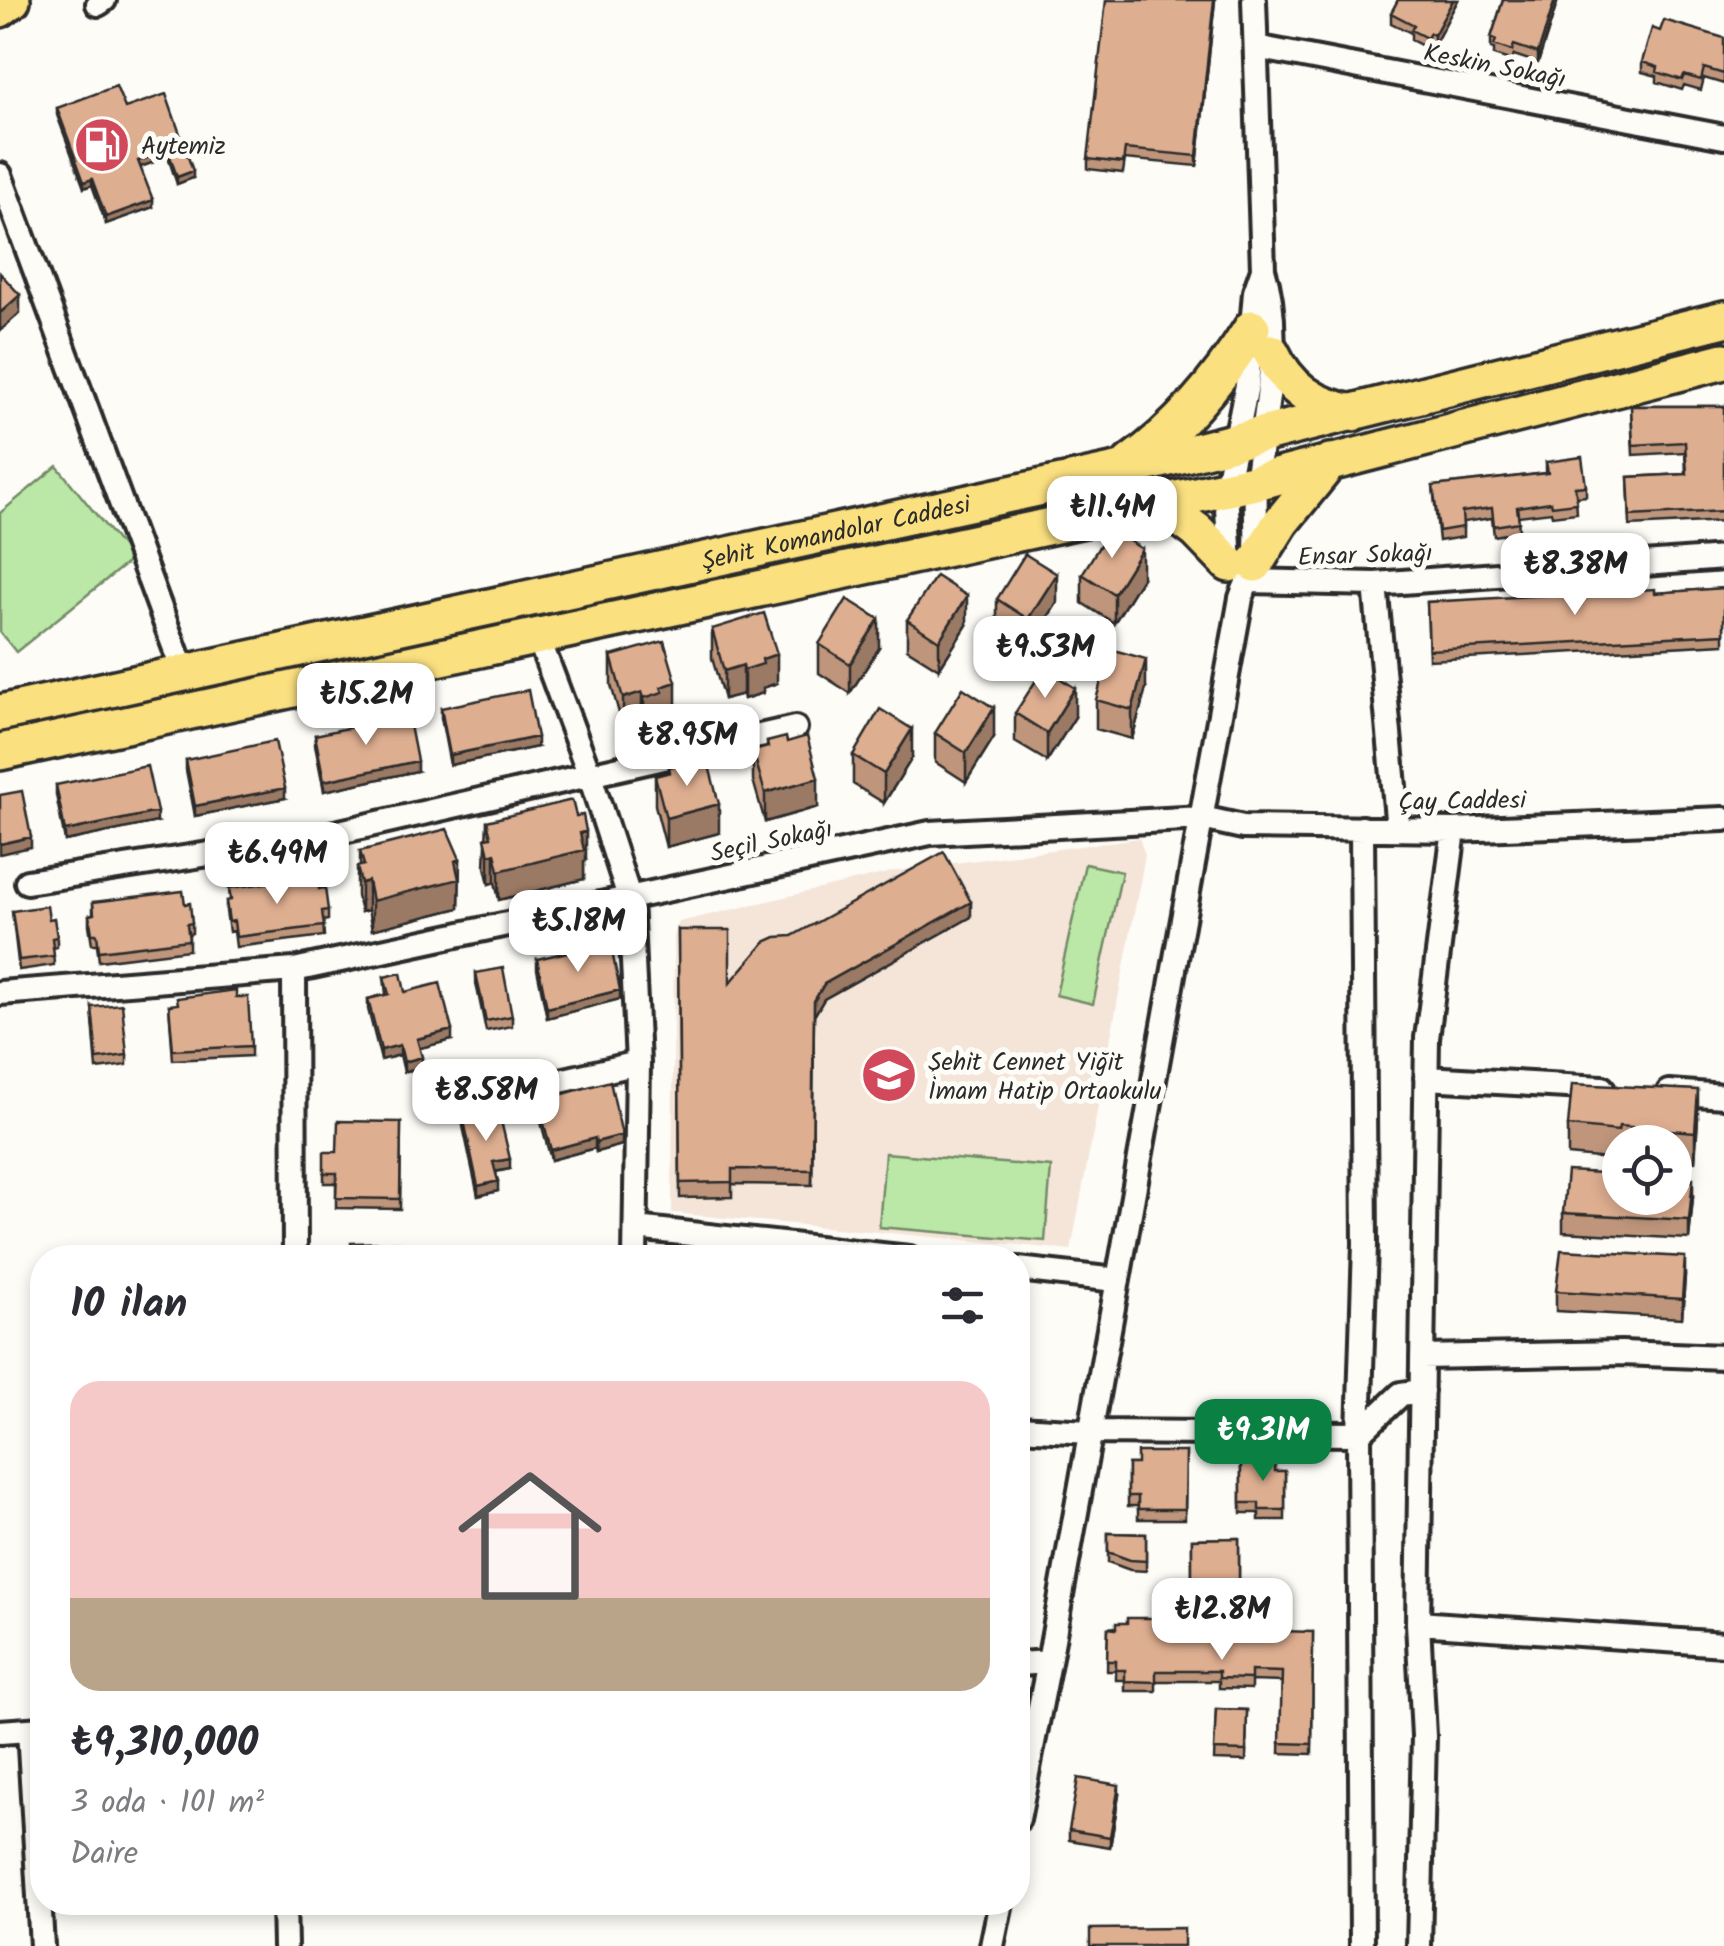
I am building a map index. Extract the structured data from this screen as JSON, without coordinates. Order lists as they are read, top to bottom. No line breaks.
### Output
{"streets":{"main road":["Şehit Komandolar Caddesi"],"street":["Keskin Sokağı","Ensar Sokağı","Çay Caddesi","Seçil Sokağı"]},"crossings":[["Çay Caddesi","Seçil Sokağı"]],"places":{"fuel station":["Aytemiz"],"school or university":["Şehit Cennet Yiğit İmam Hatip Ortaokulu"]},"page":{"price":["₺11.4M","₺8.38M","₺9.53M","₺15.2M","₺8.95M","₺6.49M","₺5.18M","₺8.58M","₺9.31M","₺12.8M"],"heading":"10 ilan","list":[{"name":"₺9,310,000","note":"3 oda · 101 m² · Daire"}]}}
